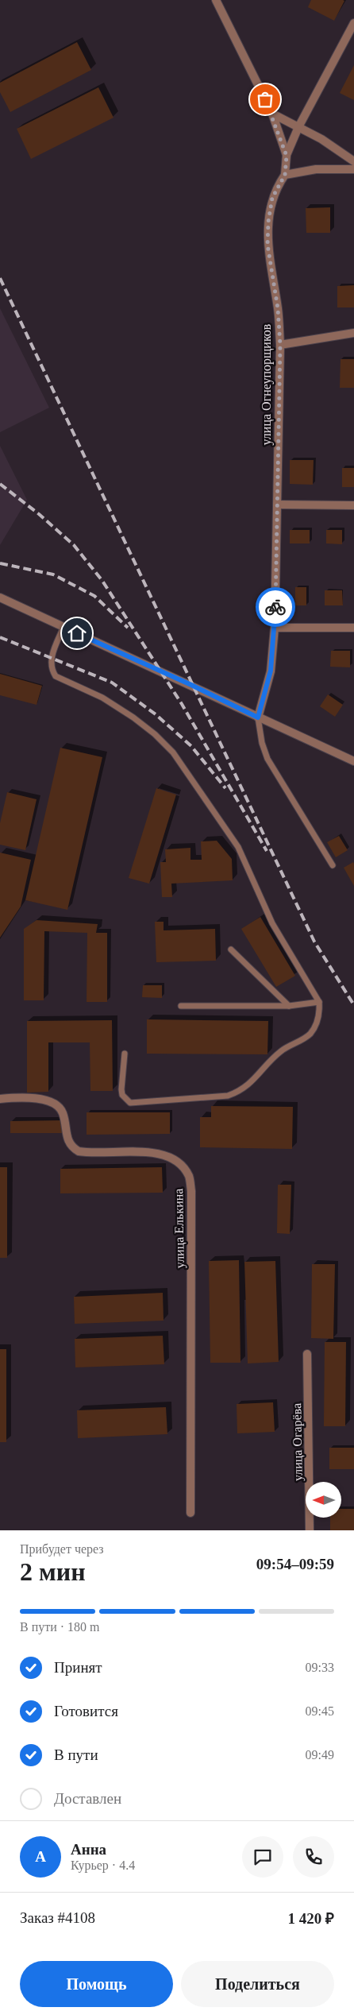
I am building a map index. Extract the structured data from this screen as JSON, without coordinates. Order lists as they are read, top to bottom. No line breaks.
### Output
{"streets":{"street":["улица Огнеупорщиков","улица Елькина","улица Огарёва"]},"north":"left","page":{"heading":["2 мин","Прибудет через","09:54–09:59"],"panel":["Анна","Курьер · 4.4","Заказ #4108","1 420 ₽"],"bar":"В пути · 180 m","list":[["Принят","09:33"],["Готовится","09:45"],["В пути","09:49"],"Доставлен"],"round":"А","buttons":["Помощь","Поделиться"]}}
